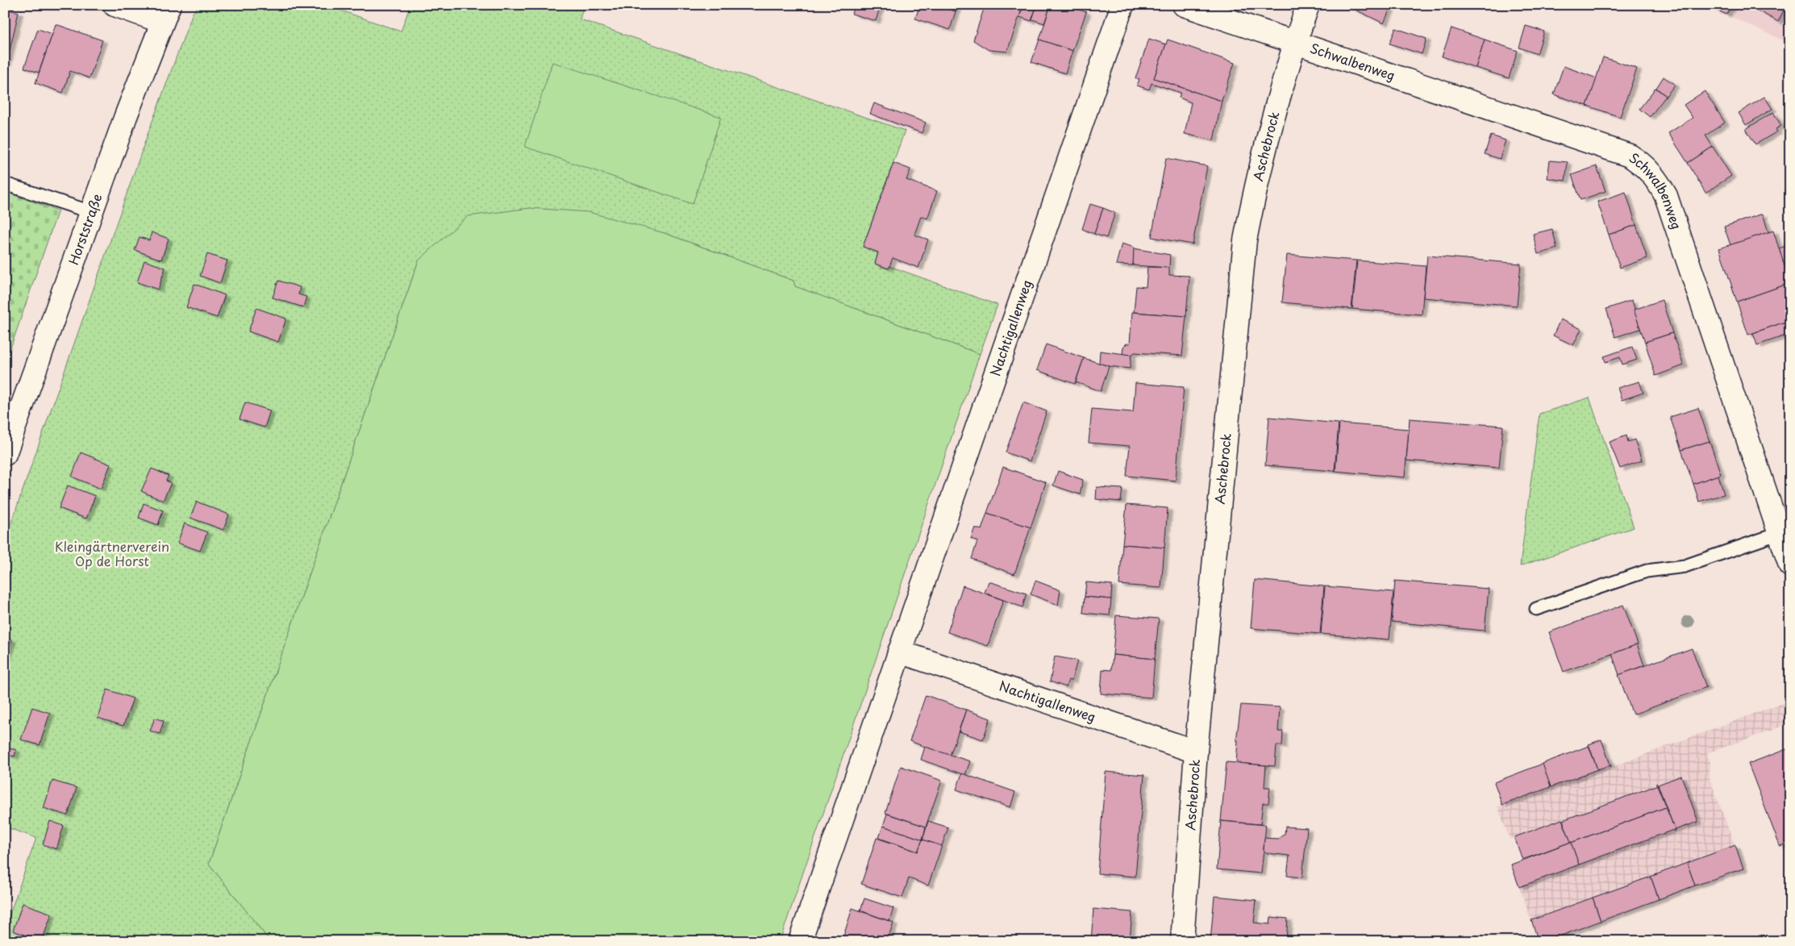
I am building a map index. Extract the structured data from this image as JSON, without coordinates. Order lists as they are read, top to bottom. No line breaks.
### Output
{"streets":{"street":["Schwalbenweg","Aschebrock","Horststraße","Nachtigallenweg"]},"crossings":[["Schwalbenweg","Aschebrock"],["Aschebrock","Nachtigallenweg"]],"parks":["Kleingärtnerverein Op de Horst"]}
